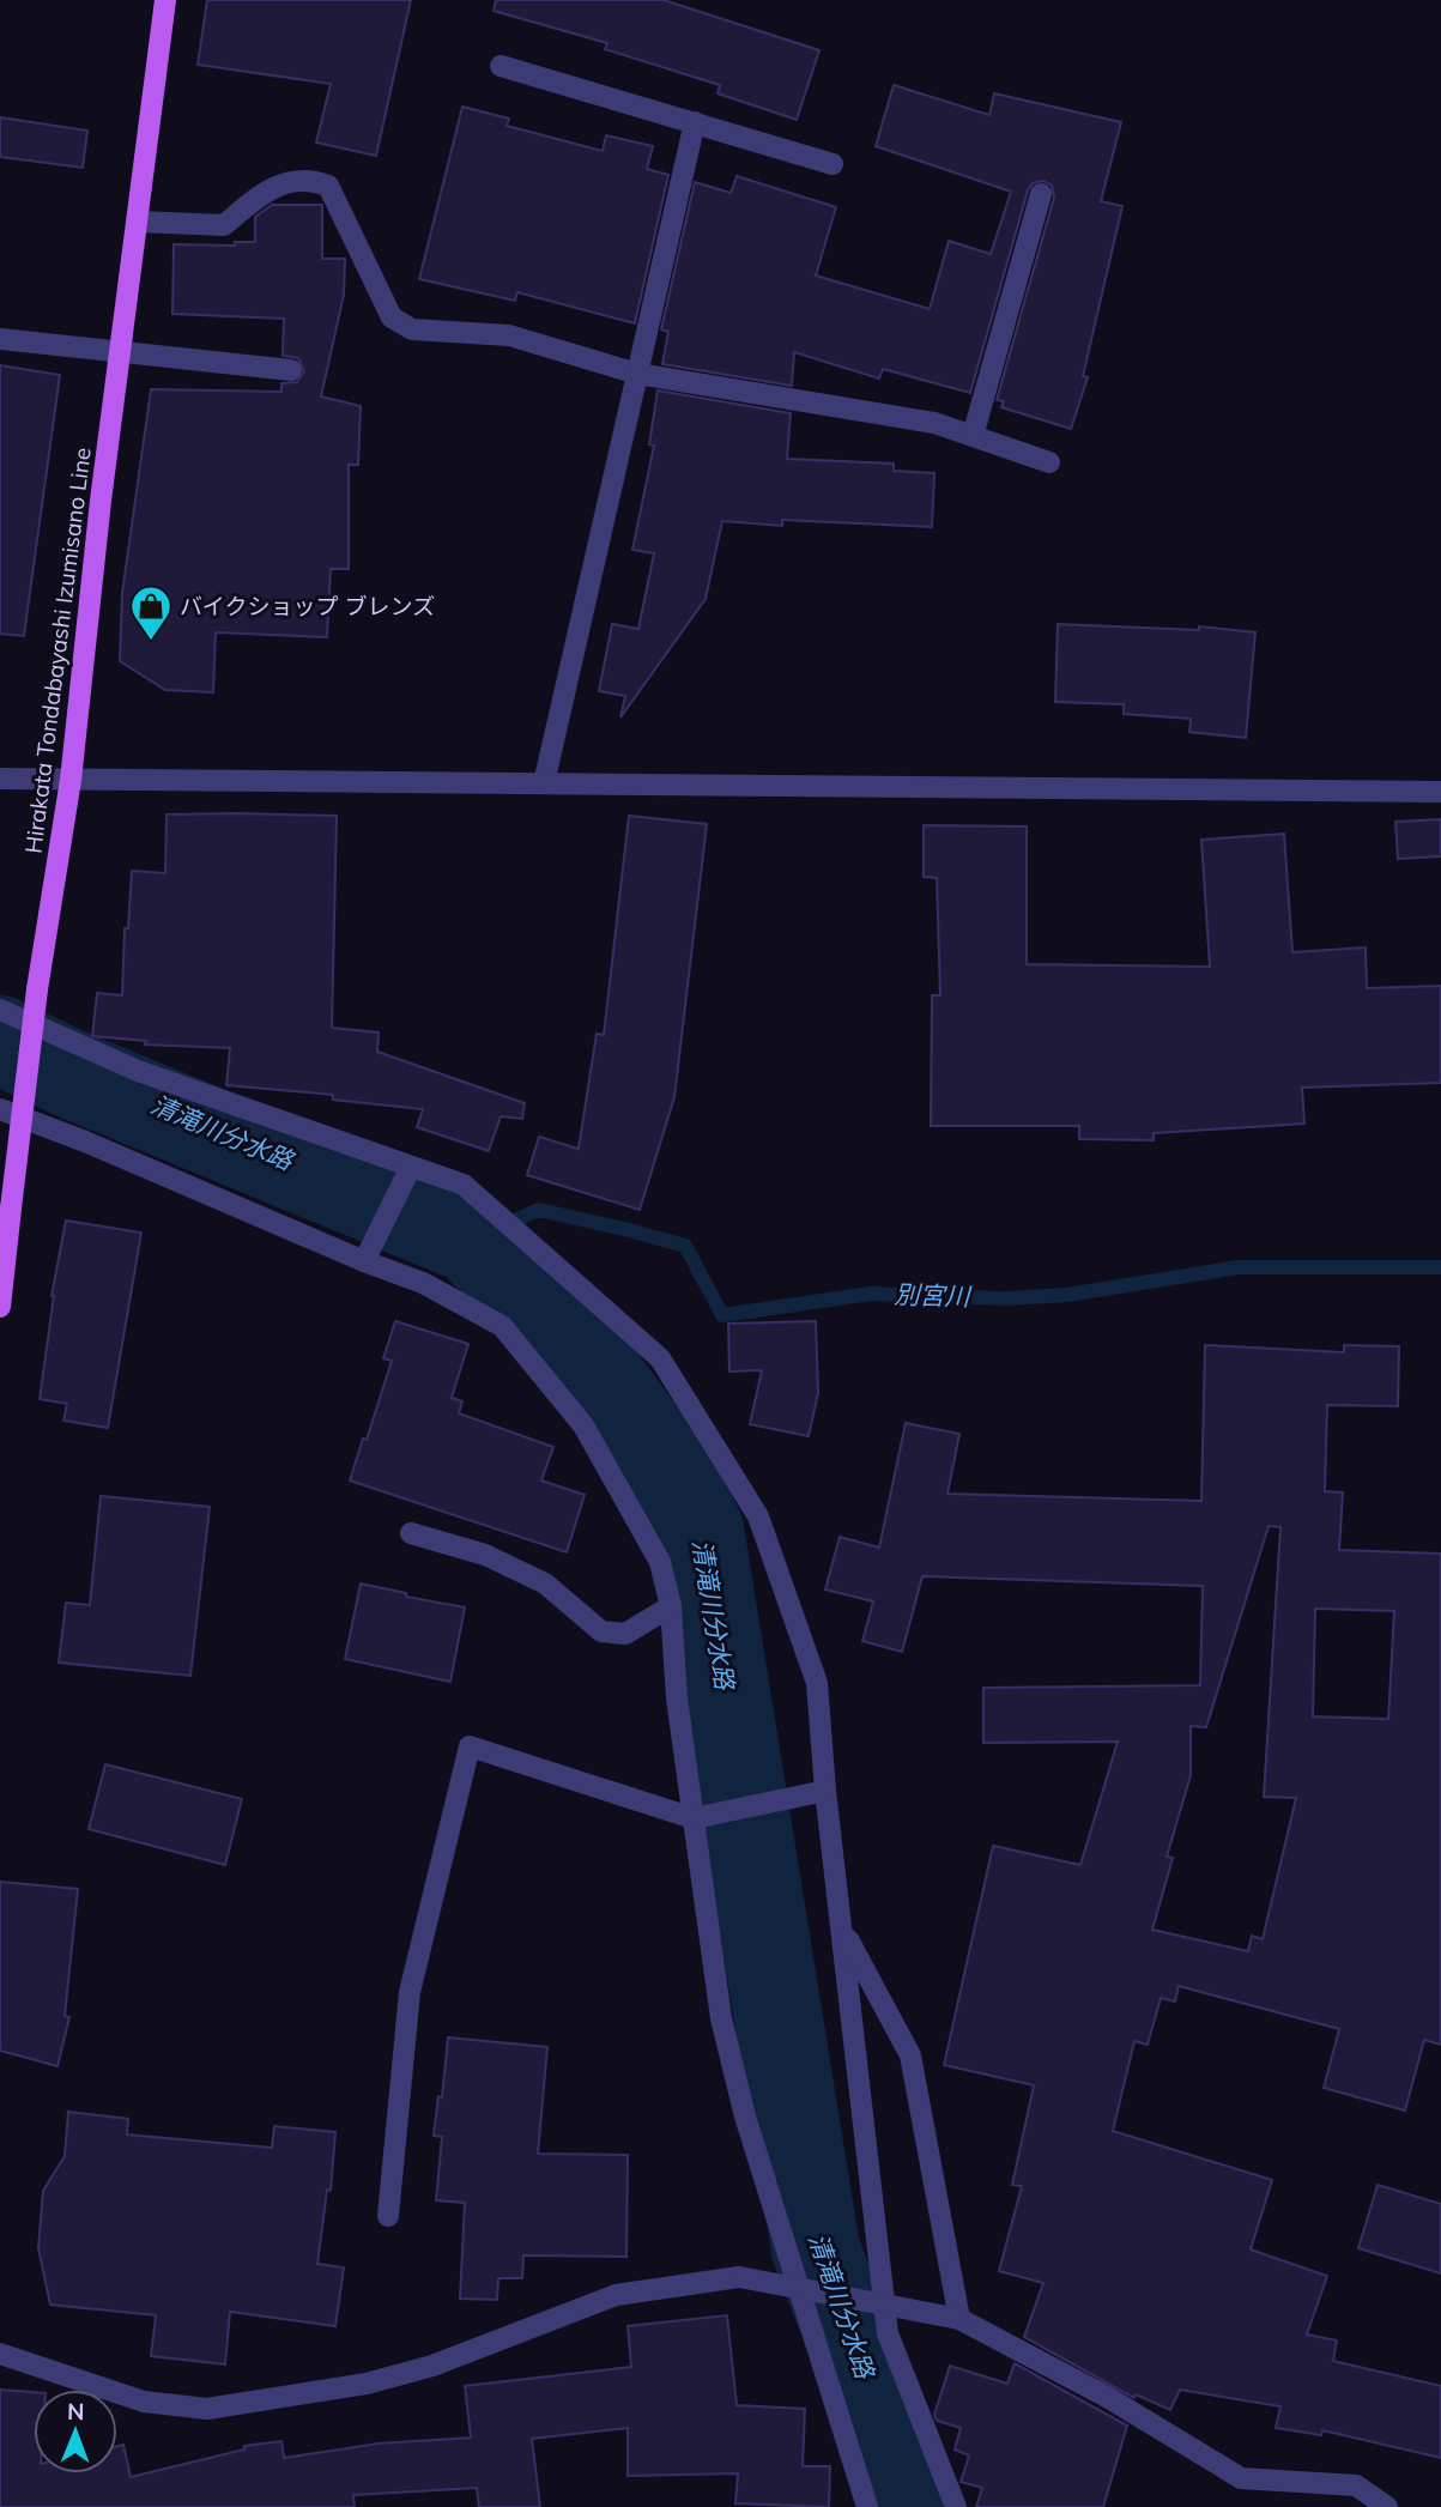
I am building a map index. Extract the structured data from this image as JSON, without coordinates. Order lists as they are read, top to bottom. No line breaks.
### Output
{"streets":{"main road":["Hirakata Tondabayashi Izumisano Line"]},"water":["清滝川分水路","別宮川"],"places":{"shop":["バイクショップ ブレンズ"]},"north":"top"}
